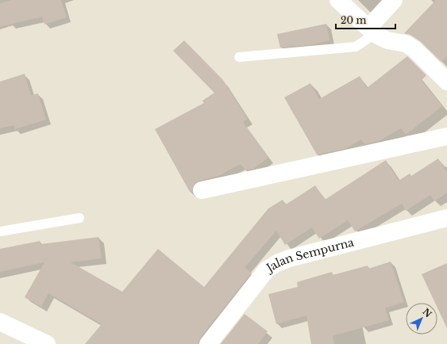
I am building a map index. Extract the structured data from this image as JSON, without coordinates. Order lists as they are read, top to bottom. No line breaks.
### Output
{"streets":{"street":["Jalan Sempurna"]},"scale_bar":"20 m","north":"top right"}
